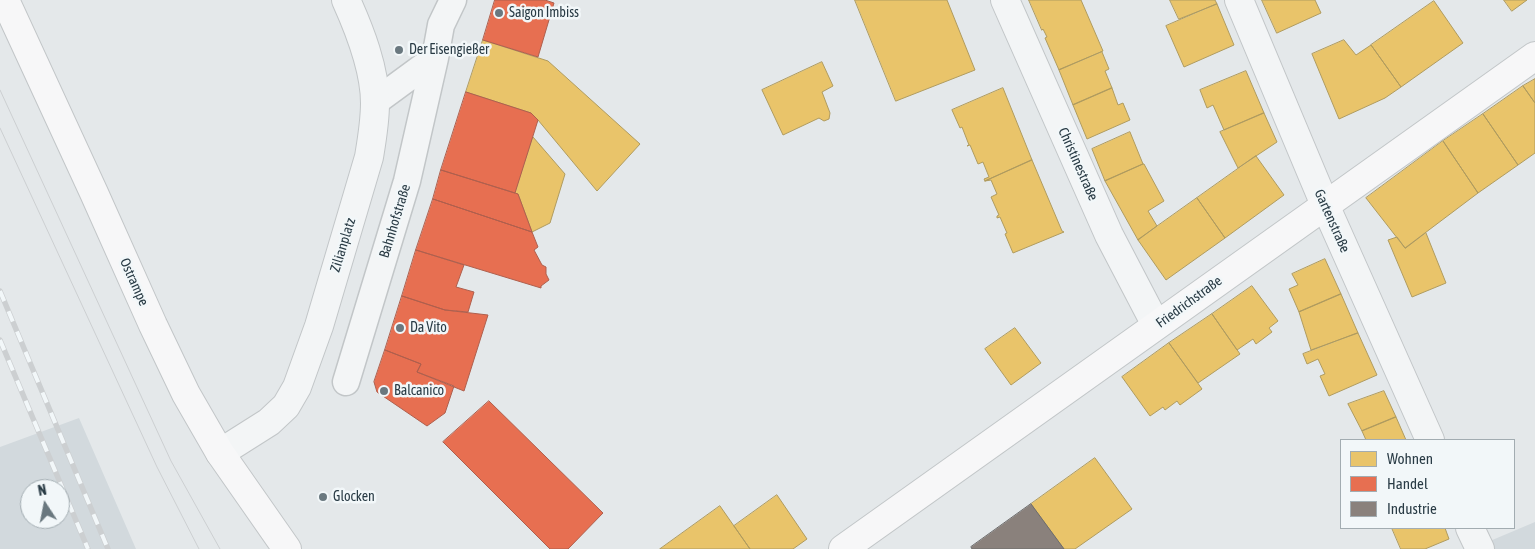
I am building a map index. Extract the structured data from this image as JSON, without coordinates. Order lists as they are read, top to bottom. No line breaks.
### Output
{"streets":{"main road":["Ostrampe","Friedrichstraße"],"street":["Christinestraße","Bahnhofstraße","Gartenstraße","Zilianplatz"]},"crossings":[["Christinestraße","Friedrichstraße"],["Gartenstraße","Friedrichstraße"],["Zilianplatz","Ostrampe"]],"places":["Saigon Imbiss","Der Eisengießer","Da Vito","Balcanico","Glocken"],"legend":["Wohnen","Handel","Industrie"],"north":"top"}
